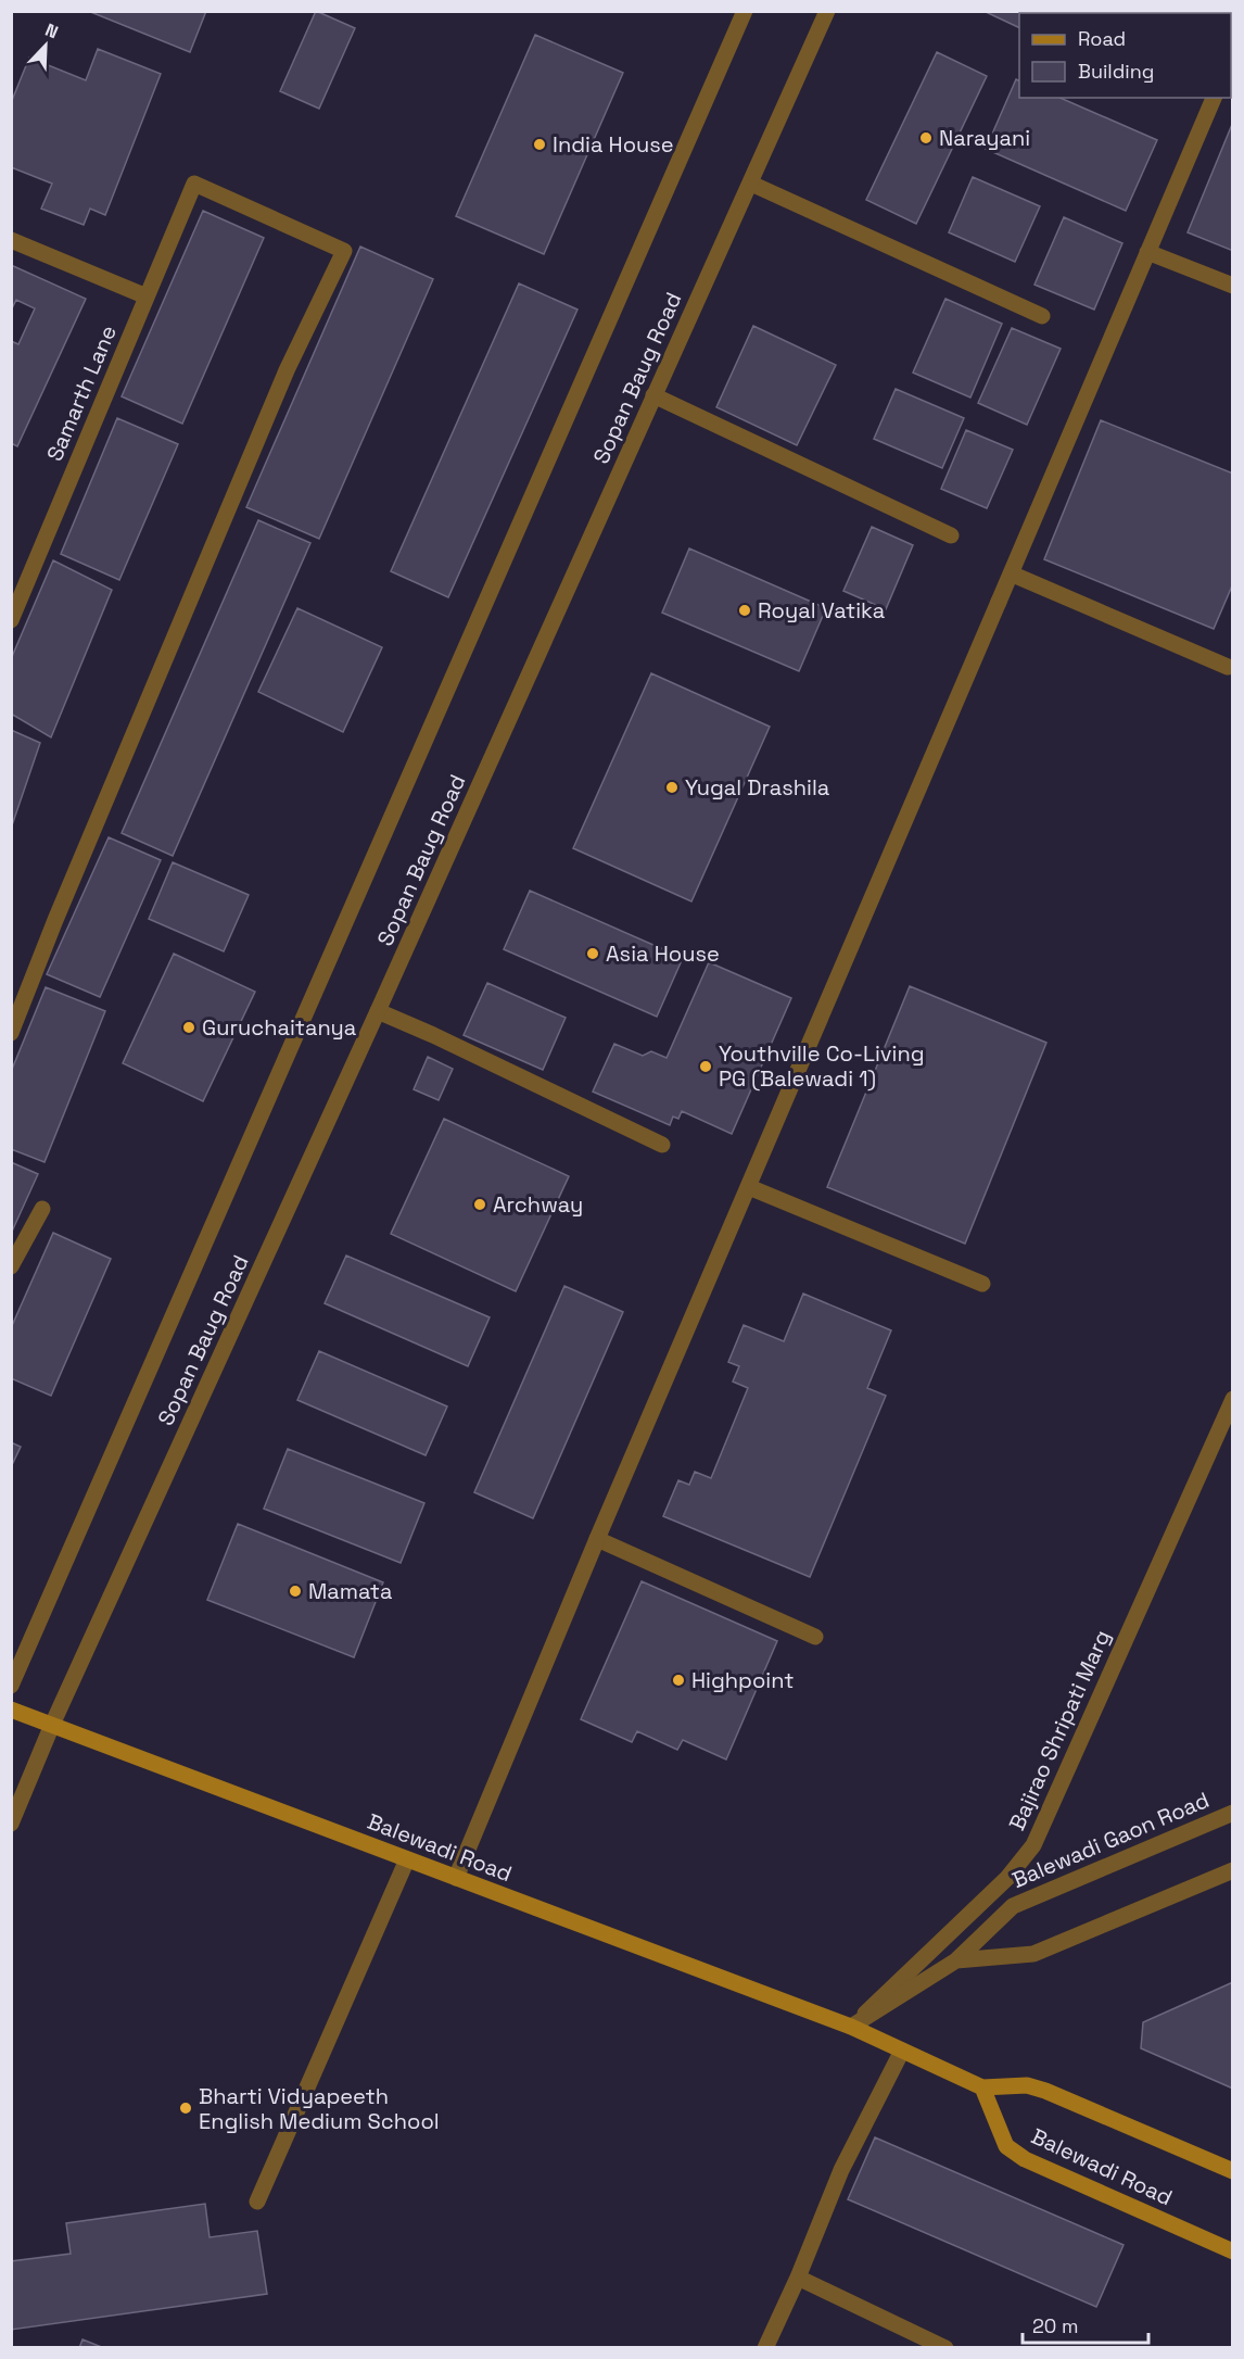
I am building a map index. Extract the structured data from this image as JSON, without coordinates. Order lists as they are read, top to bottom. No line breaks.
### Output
{"streets":{"main road":["Balewadi Road"],"street":["Sopan Baug Road","Samarth Lane","Bajirao Shripati Marg","Balewadi Gaon Road"]},"crossings":[["Sopan Baug Road","Balewadi Road"],["Bajirao Shripati Marg","Balewadi Gaon Road"],["Bajirao Shripati Marg","Balewadi Road"],["Balewadi Gaon Road","Balewadi Road"]],"places":["Narayani","India House","Royal Vatika","Yugal Drashila","Asia House","Guruchaitanya","Youthville Co-Living PG (Balewadi 1)","Archway","Mamata","Highpoint","Bharti Vidyapeeth English Medium School"],"legend":["Road","Building"],"scale_bar":"20 m","north":"top right"}
